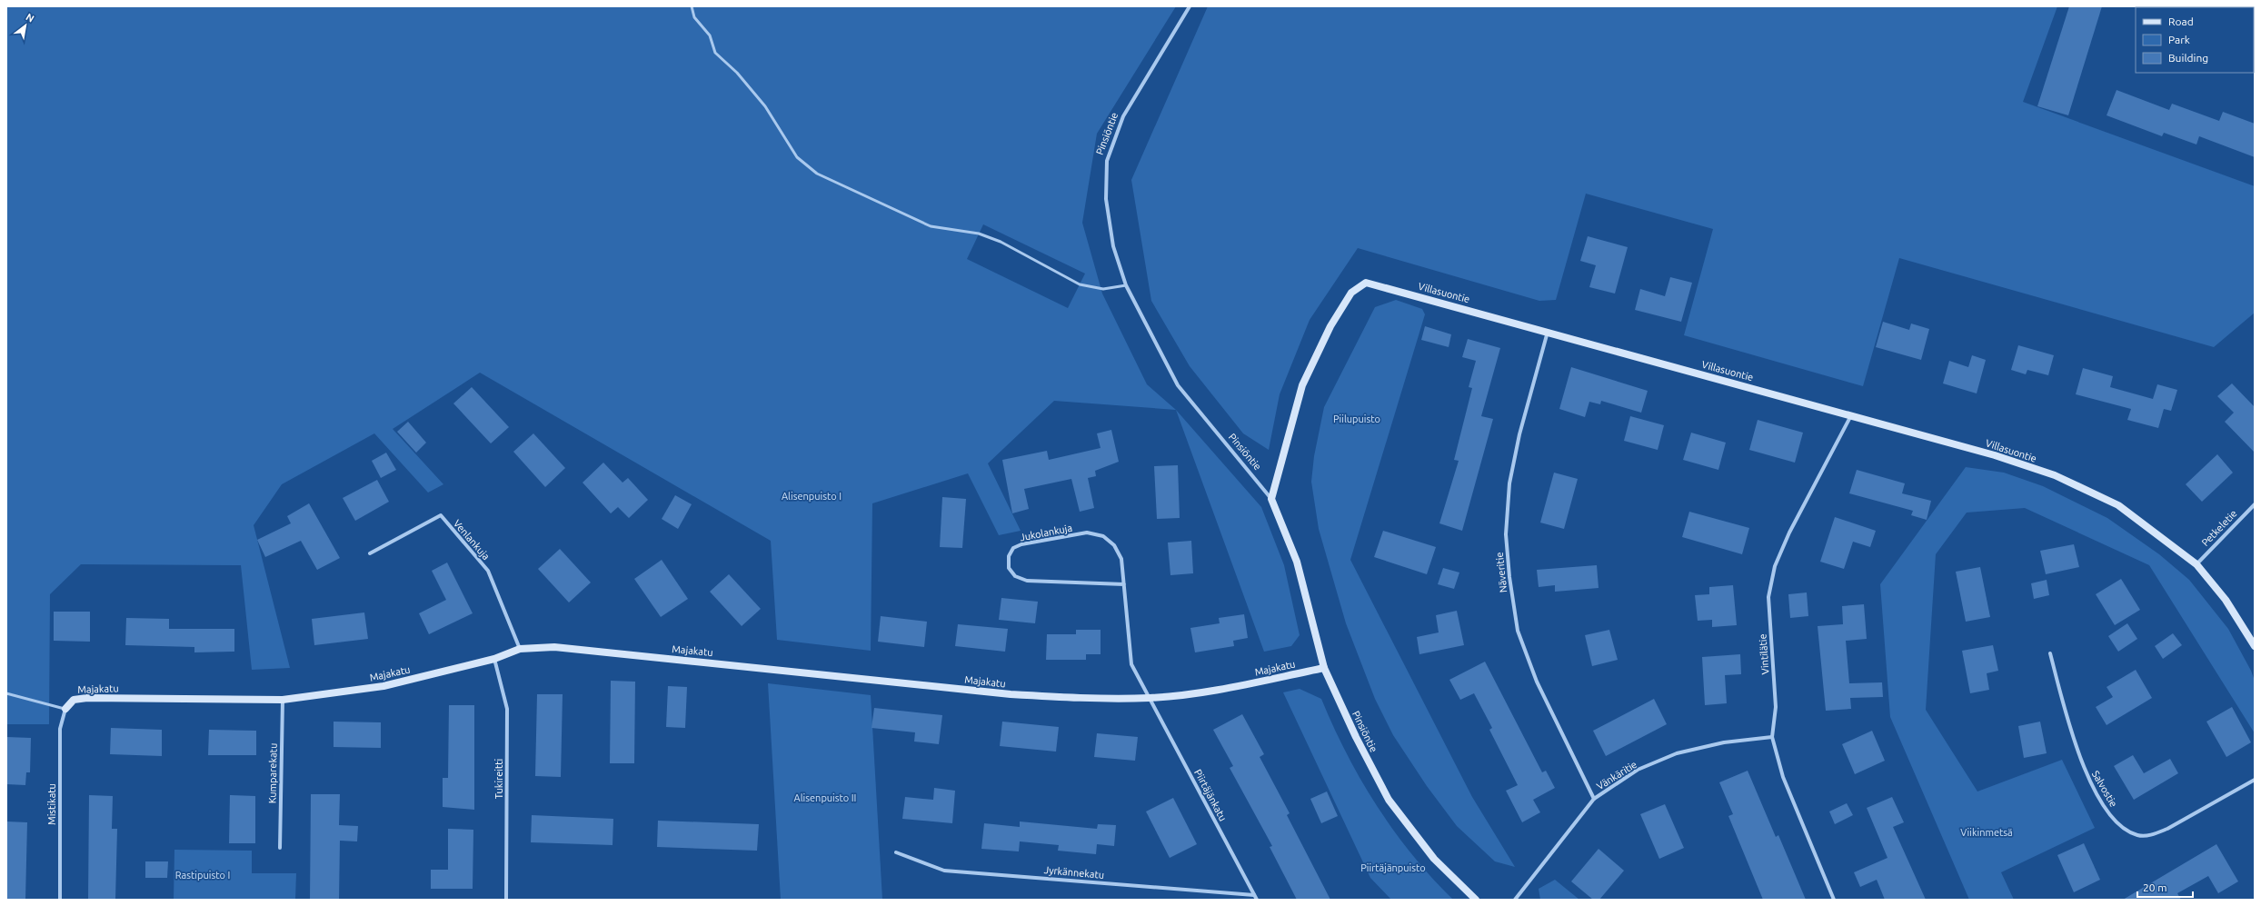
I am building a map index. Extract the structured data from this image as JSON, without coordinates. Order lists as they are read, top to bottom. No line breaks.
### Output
{"streets":{"street":["Pinsiöntie","Villasuontie","Petkeletie","Jukolankuja","Venlankuja","Näveritie","Majakatu","Vintilätie","Kumparekatu","Vänkäritie","Tukireitti","Salvostie","Piirtäjänkatu","Mistikatu","Jyrkännekatu"]},"crossings":[["Pinsiöntie","Villasuontie"],["Pinsiöntie","Majakatu"],["Villasuontie","Petkeletie"],["Villasuontie","Näveritie"],["Villasuontie","Vintilätie"],["Jukolankuja","Majakatu"],["Jukolankuja","Piirtäjänkatu"],["Venlankuja","Majakatu"],["Näveritie","Vänkäritie"],["Majakatu","Kumparekatu"],["Majakatu","Tukireitti"],["Majakatu","Piirtäjänkatu"],["Majakatu","Mistikatu"],["Vintilätie","Vänkäritie"],["Piirtäjänkatu","Jyrkännekatu"]],"parks":["Piilupuisto","Alisenpuisto I","Alisenpuisto II","Viikinmetsä","Piirtäjänpuisto","Rastipuisto I"],"legend":["Road","Park","Building"],"scale_bar":"20 m","north":"top right"}
